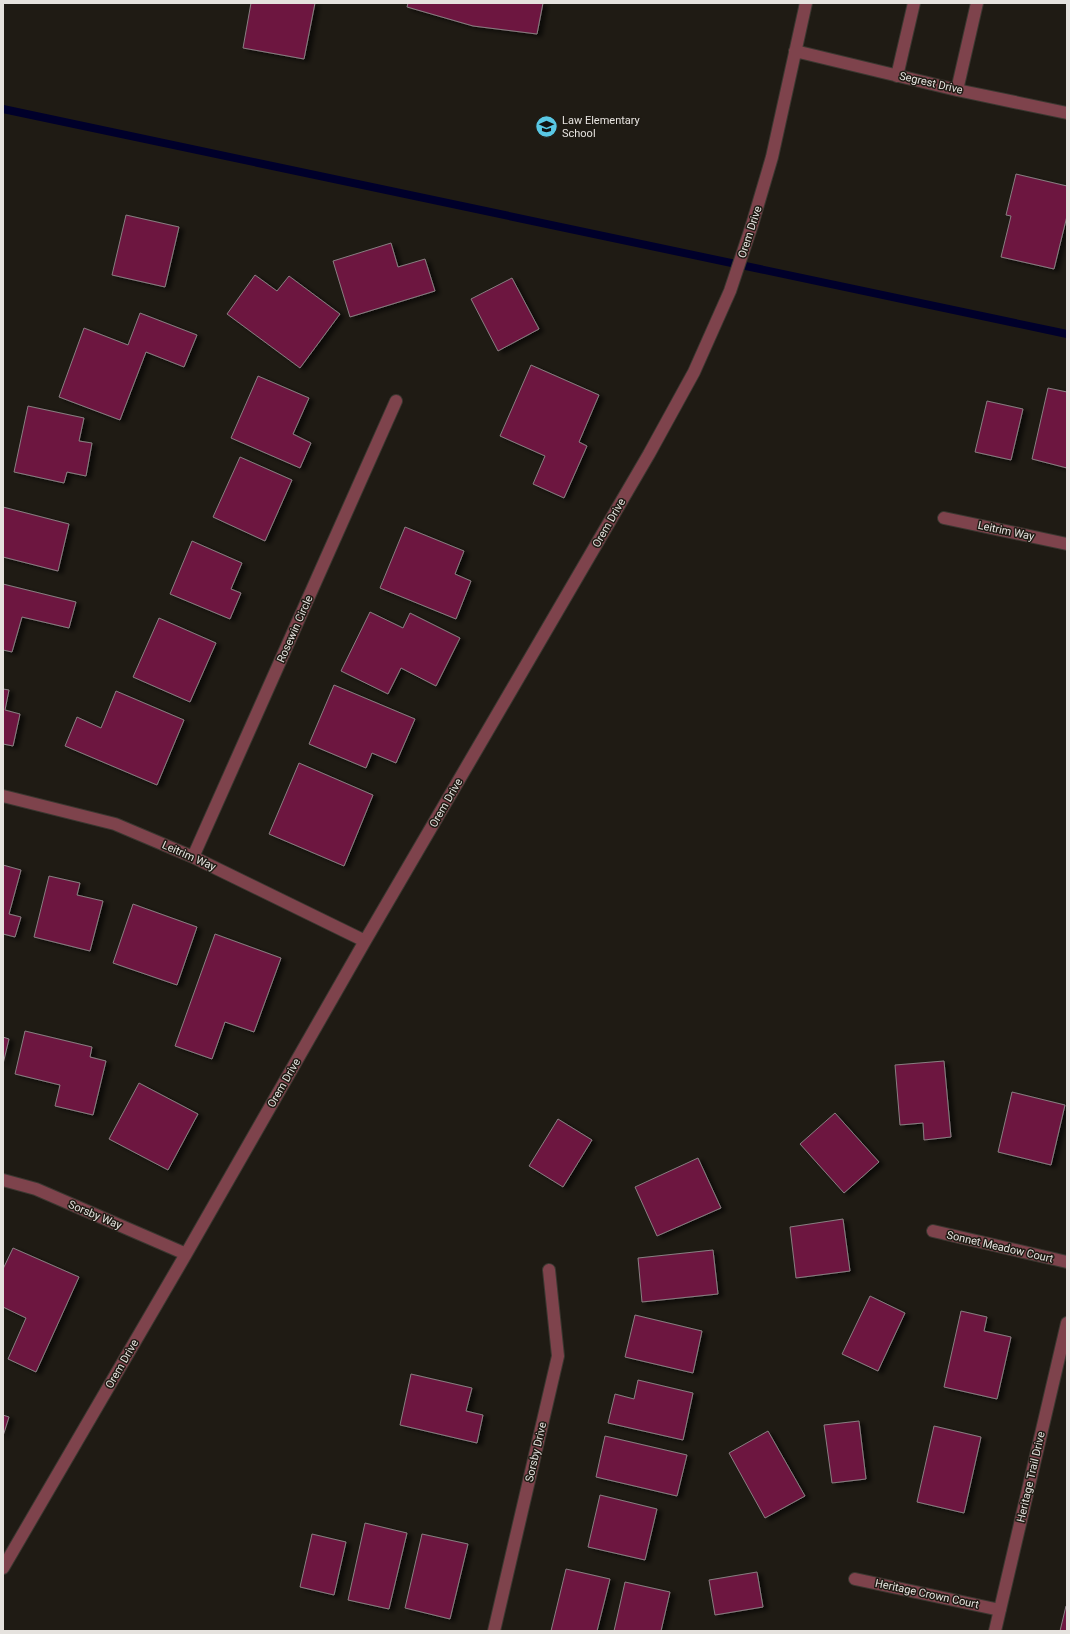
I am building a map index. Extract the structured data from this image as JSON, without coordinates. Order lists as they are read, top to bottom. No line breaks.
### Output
{"streets":{"street":["Segrest Drive","Orem Drive","Leitrim Way","Rosewin Circle","Sorsby Way","Sonnet Meadow Court","Sorsby Drive","Heritage Trail Drive","Heritage Crown Court"]},"crossings":[["Segrest Drive","Orem Drive"],["Orem Drive","Leitrim Way"],["Orem Drive","Sorsby Way"],["Leitrim Way","Rosewin Circle"],["Heritage Trail Drive","Heritage Crown Court"]],"places":{"school or university":["Law Elementary School"]}}
